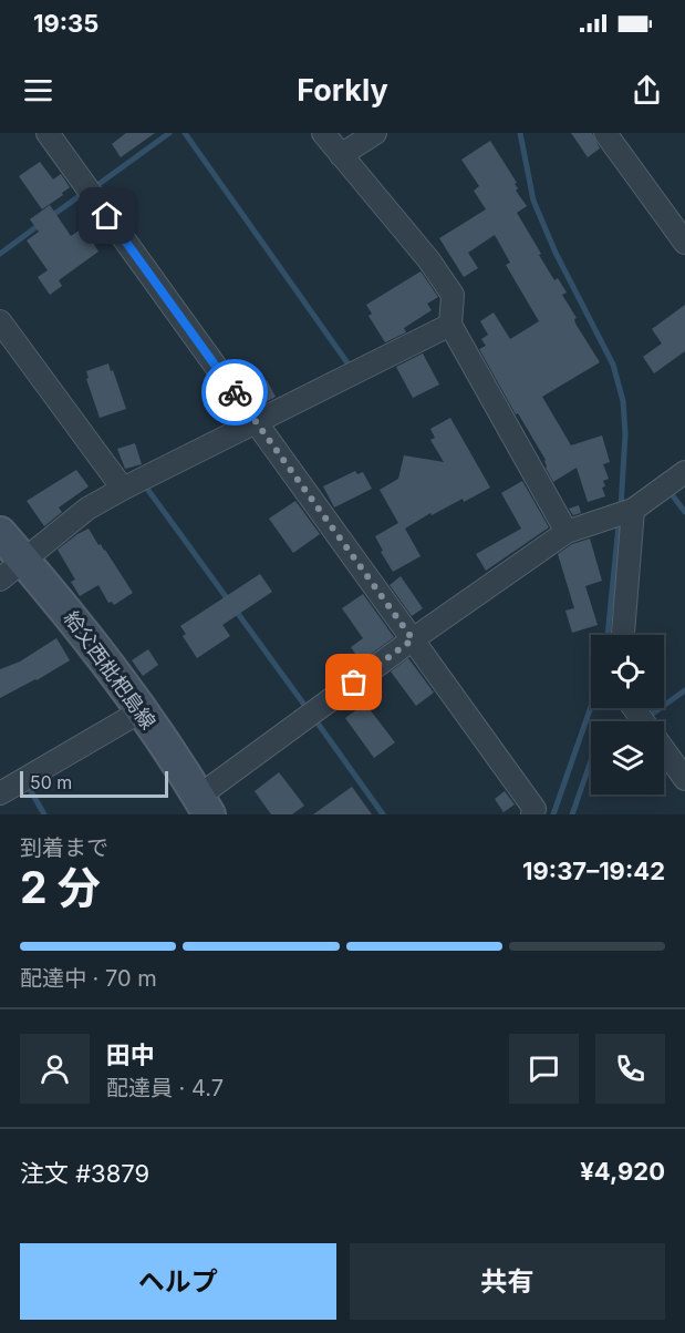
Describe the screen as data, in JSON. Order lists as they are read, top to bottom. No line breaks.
{"streets":{"main road":["給父西枇杷島線"]},"scale_bar":"50 m","page":{"status":"19:35","header":"Forkly","scale":"50 m","heading":["2 分","到着まで","19:37–19:42"],"panel":["田中","配達員 · 4.7","注文 #3879","¥4,920"],"bar":"配達中 · 70 m","buttons":["ヘルプ","共有"]}}
